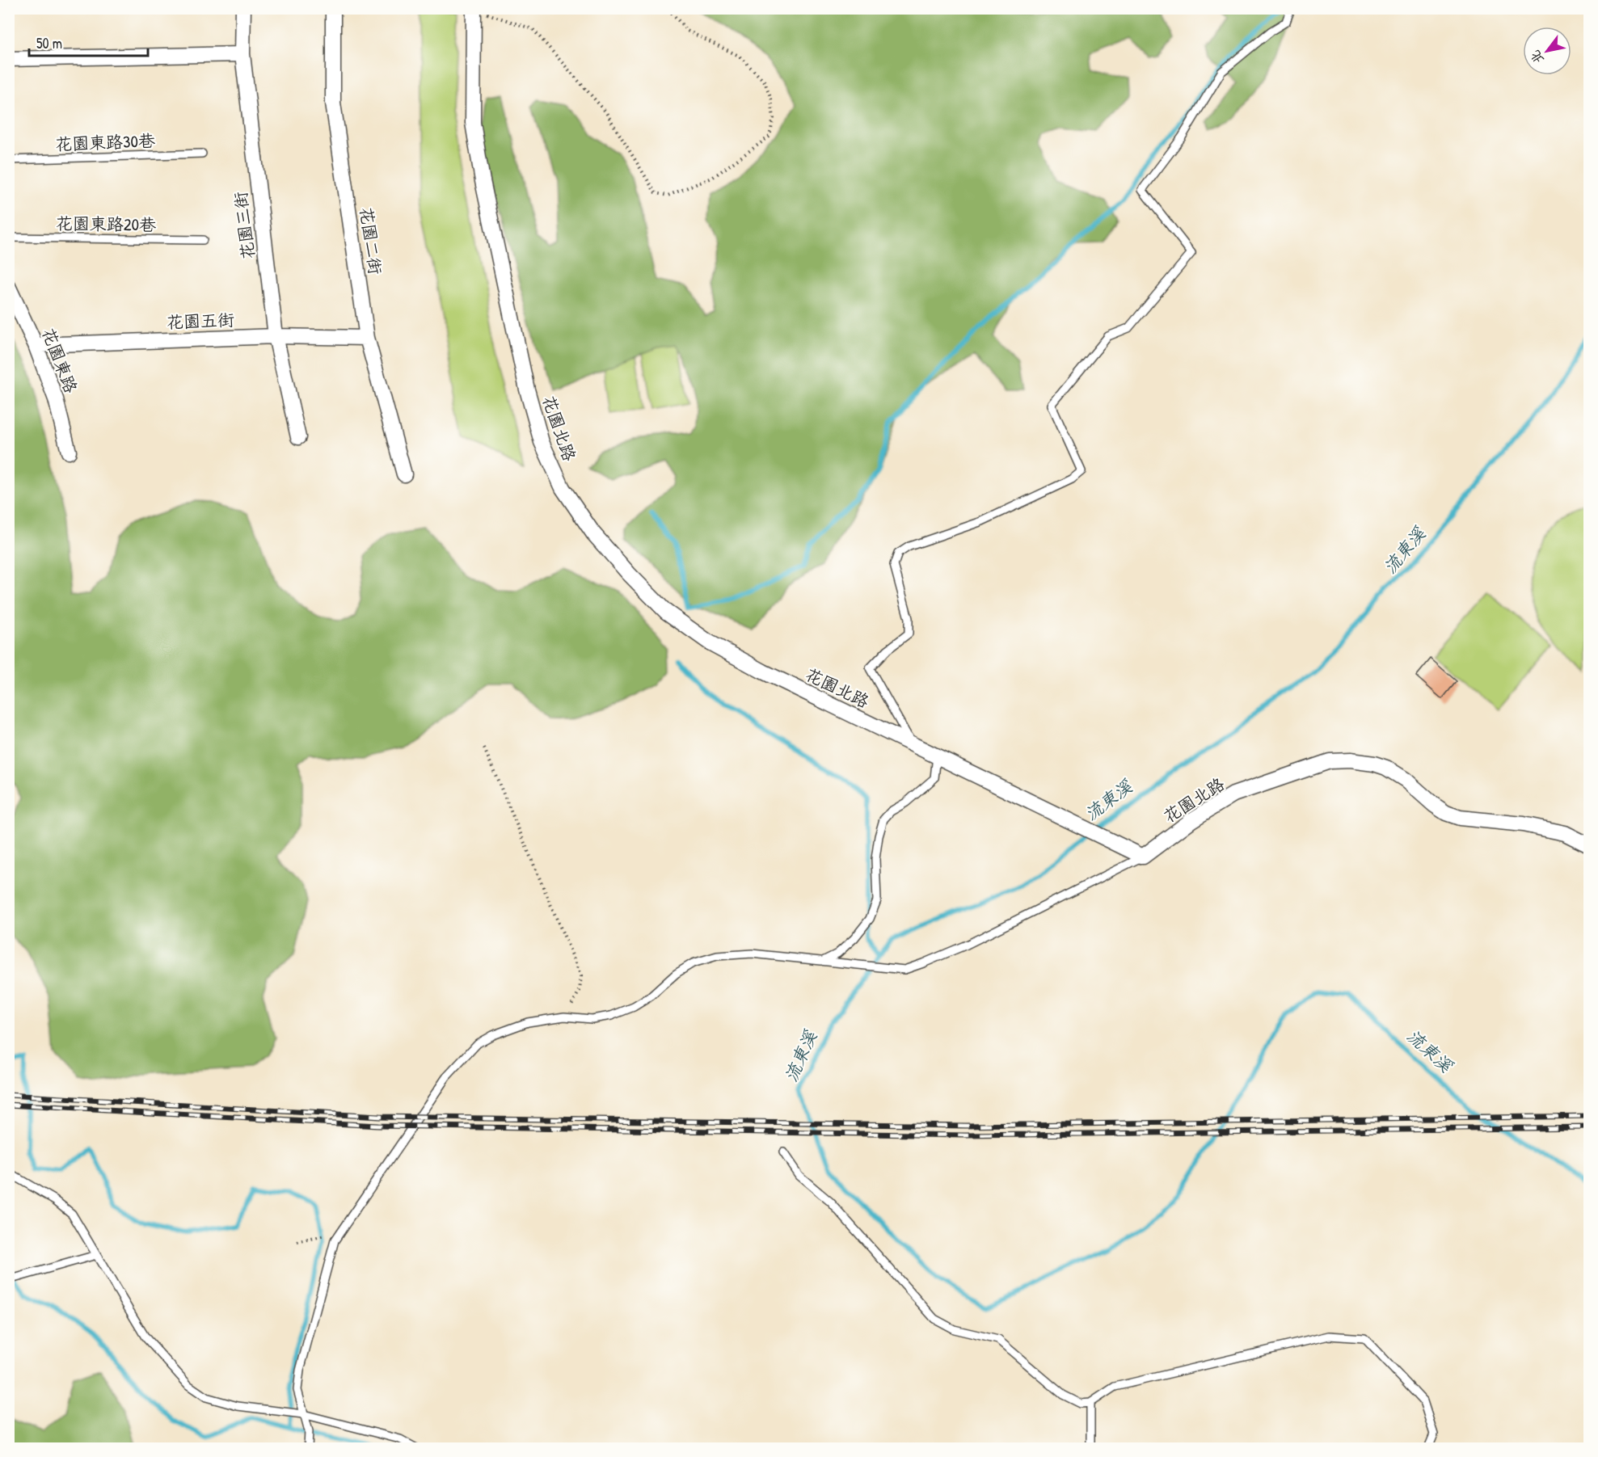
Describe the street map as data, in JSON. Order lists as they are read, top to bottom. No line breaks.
{"streets":{"street":["花園三街","花園二街","花園五街","花園東路","花園北路"],"lane":["花園東路30巷","花園東路20巷"]},"crossings":[["花園三街","花園五街"],["花園二街","花園五街"],["花園五街","花園東路"]],"water":["流東溪"],"scale_bar":"50 m","north":"bottom left"}
